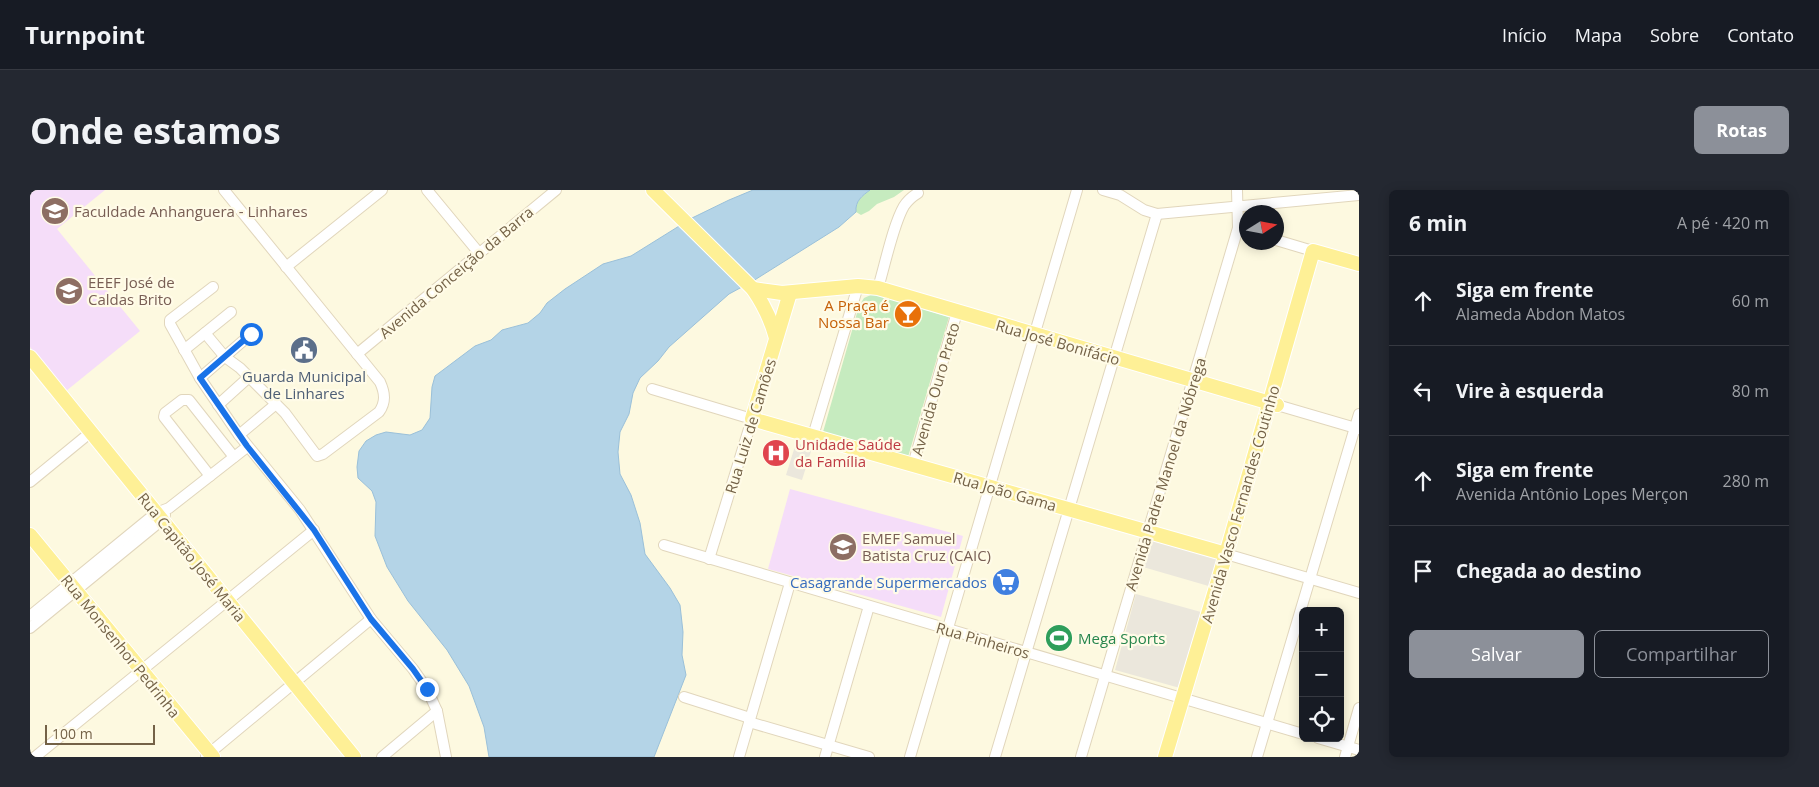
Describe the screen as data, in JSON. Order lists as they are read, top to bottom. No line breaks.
{"streets":{"main road":["Rua José Bonifácio","Rua Luiz de Camões","Rua João Gama","Avenida Vasco Fernandes Coutinho","Rua Capitão José Maria","Rua Monsenhor Pedrinha"],"street":["Avenida Conceição da Barra","Avenida Ouro Preto","Avenida Padre Manoel da Nóbrega","Rua Pinheiros"]},"crossings":[["Rua José Bonifácio","Avenida Ouro Preto"],["Rua José Bonifácio","Rua Luiz de Camões"],["Rua José Bonifácio","Avenida Padre Manoel da Nóbrega"],["Rua José Bonifácio","Avenida Vasco Fernandes Coutinho"],["Avenida Ouro Preto","Rua João Gama"],["Rua Luiz de Camões","Rua João Gama"],["Rua Luiz de Camões","Rua Pinheiros"],["Avenida Padre Manoel da Nóbrega","Rua João Gama"],["Avenida Padre Manoel da Nóbrega","Rua Pinheiros"],["Rua João Gama","Avenida Vasco Fernandes Coutinho"],["Avenida Vasco Fernandes Coutinho","Rua Pinheiros"]],"places":{"school or university":["Faculdade Anhanguera - Linhares","EEEF José de Caldas Brito","EMEF Samuel Batista Cruz (CAIC)"],"bar":["A Praça é Nossa Bar"],"public building":["Guarda Municipal de Linhares"],"hospital":["Unidade Saúde da Família"],"supermarket":["Casagrande Supermercados"],"sports":["Mega Sports"]},"scale_bar":"100 m","north":"right","page":{"header":"Turnpoint","nav":["Início","Mapa","Sobre","Contato"],"buttons":["Rotas",["Salvar","Compartilhar"]],"title":"Onde estamos","heading":["6 min","A pé · 420 m"],"list":[["Siga em frente","Alameda Abdon Matos","60 m"],["Vire à esquerda","80 m"],["Siga em frente","Avenida Antônio Lopes Merçon","280 m"],"Chegada ao destino"],"map_buttons":["+","−"],"scale":"100 m"}}
